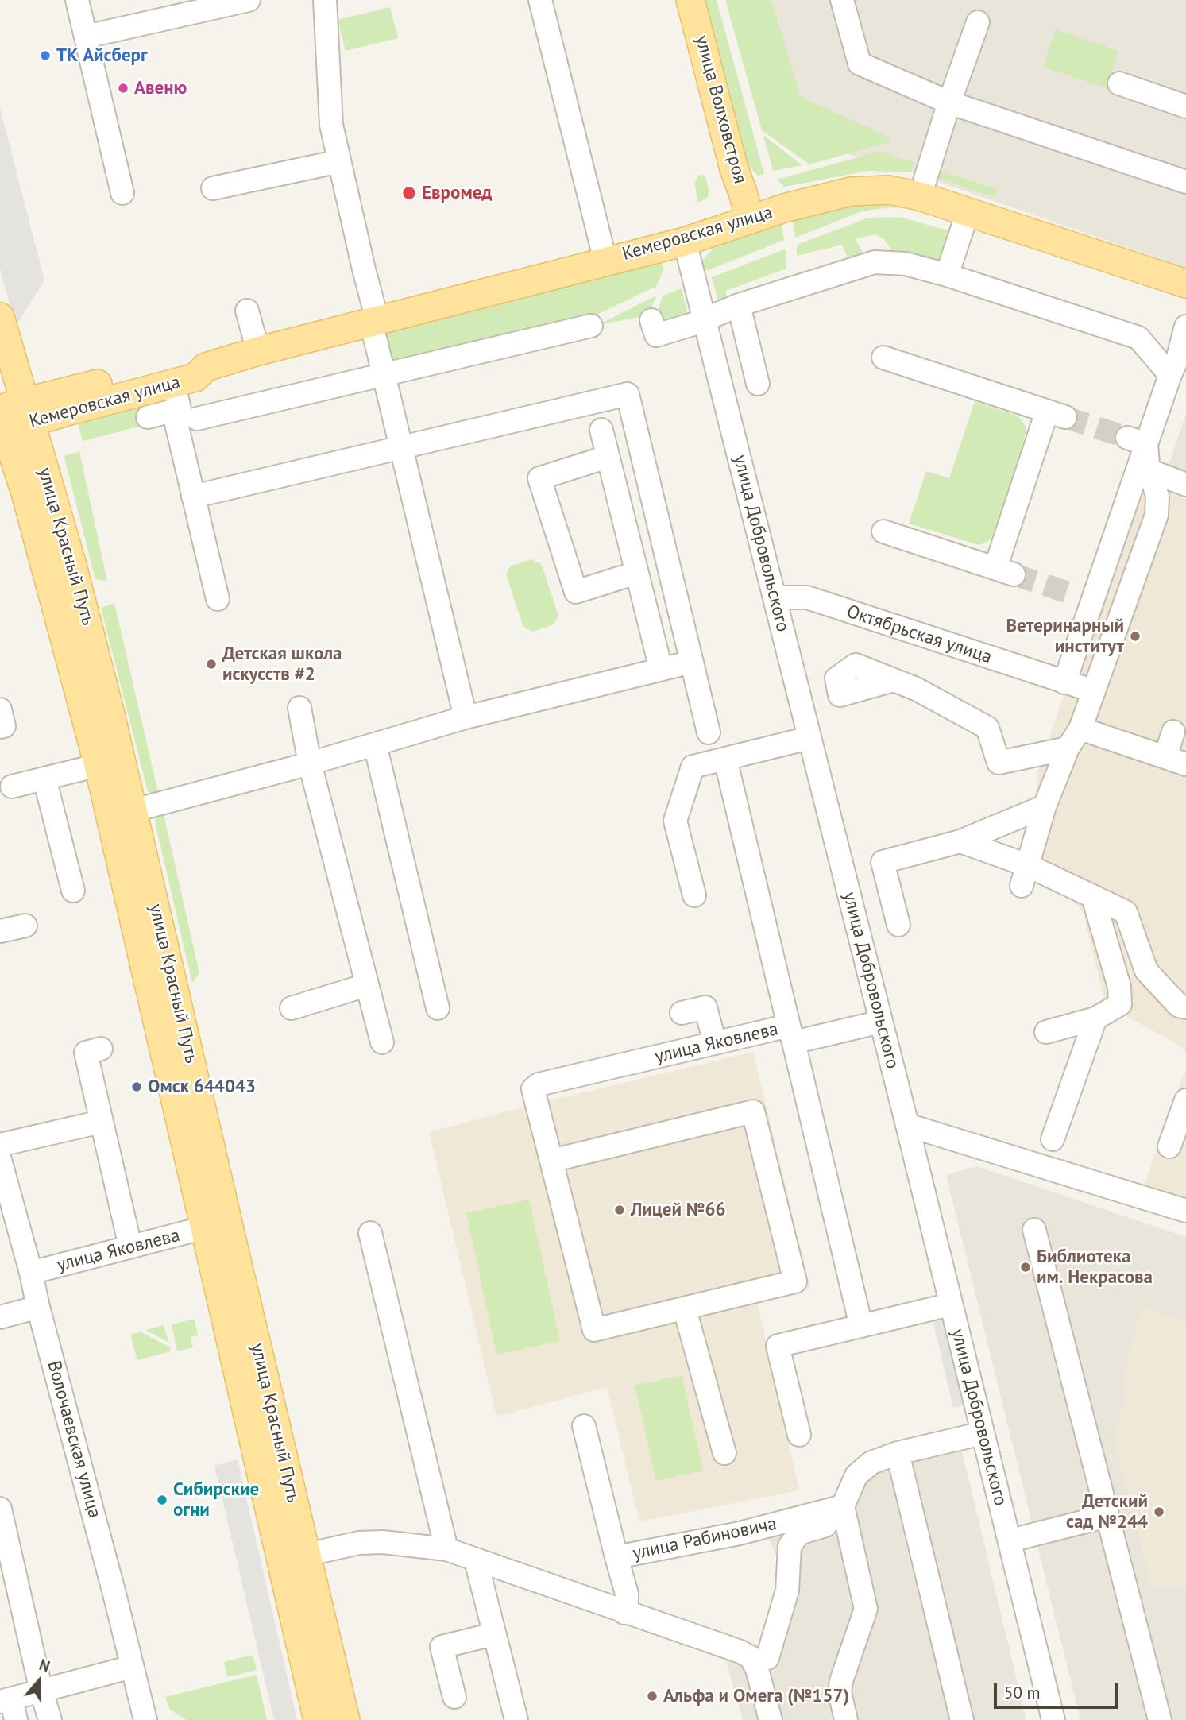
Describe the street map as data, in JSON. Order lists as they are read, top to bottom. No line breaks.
{"streets":{"main road":["улица Волховстроя","Кемеровская улица","улица Красный Путь"],"street":["улица Добровольского","Октябрьская улица","улица Яковлева","Волочаевская улица","улица Рабиновича"]},"crossings":[["улица Волховстроя","Кемеровская улица"],["Кемеровская улица","улица Добровольского"],["Кемеровская улица","улица Красный Путь"],["улица Добровольского","Октябрьская улица"],["улица Добровольского","улица Яковлева"],["улица Красный Путь","улица Яковлева"],["улица Яковлева","Волочаевская улица"]],"places":["ТК Айсберг","Авеню","Евромед","Ветеринарный институт","Детская школа искусств #2","Омск 644043","Лицей №66","Библиотека им. Некрасова","Сибирские огни","Детский сад №244","Альфа и Омега (№157)"],"scale_bar":"50 m","north":"top"}
